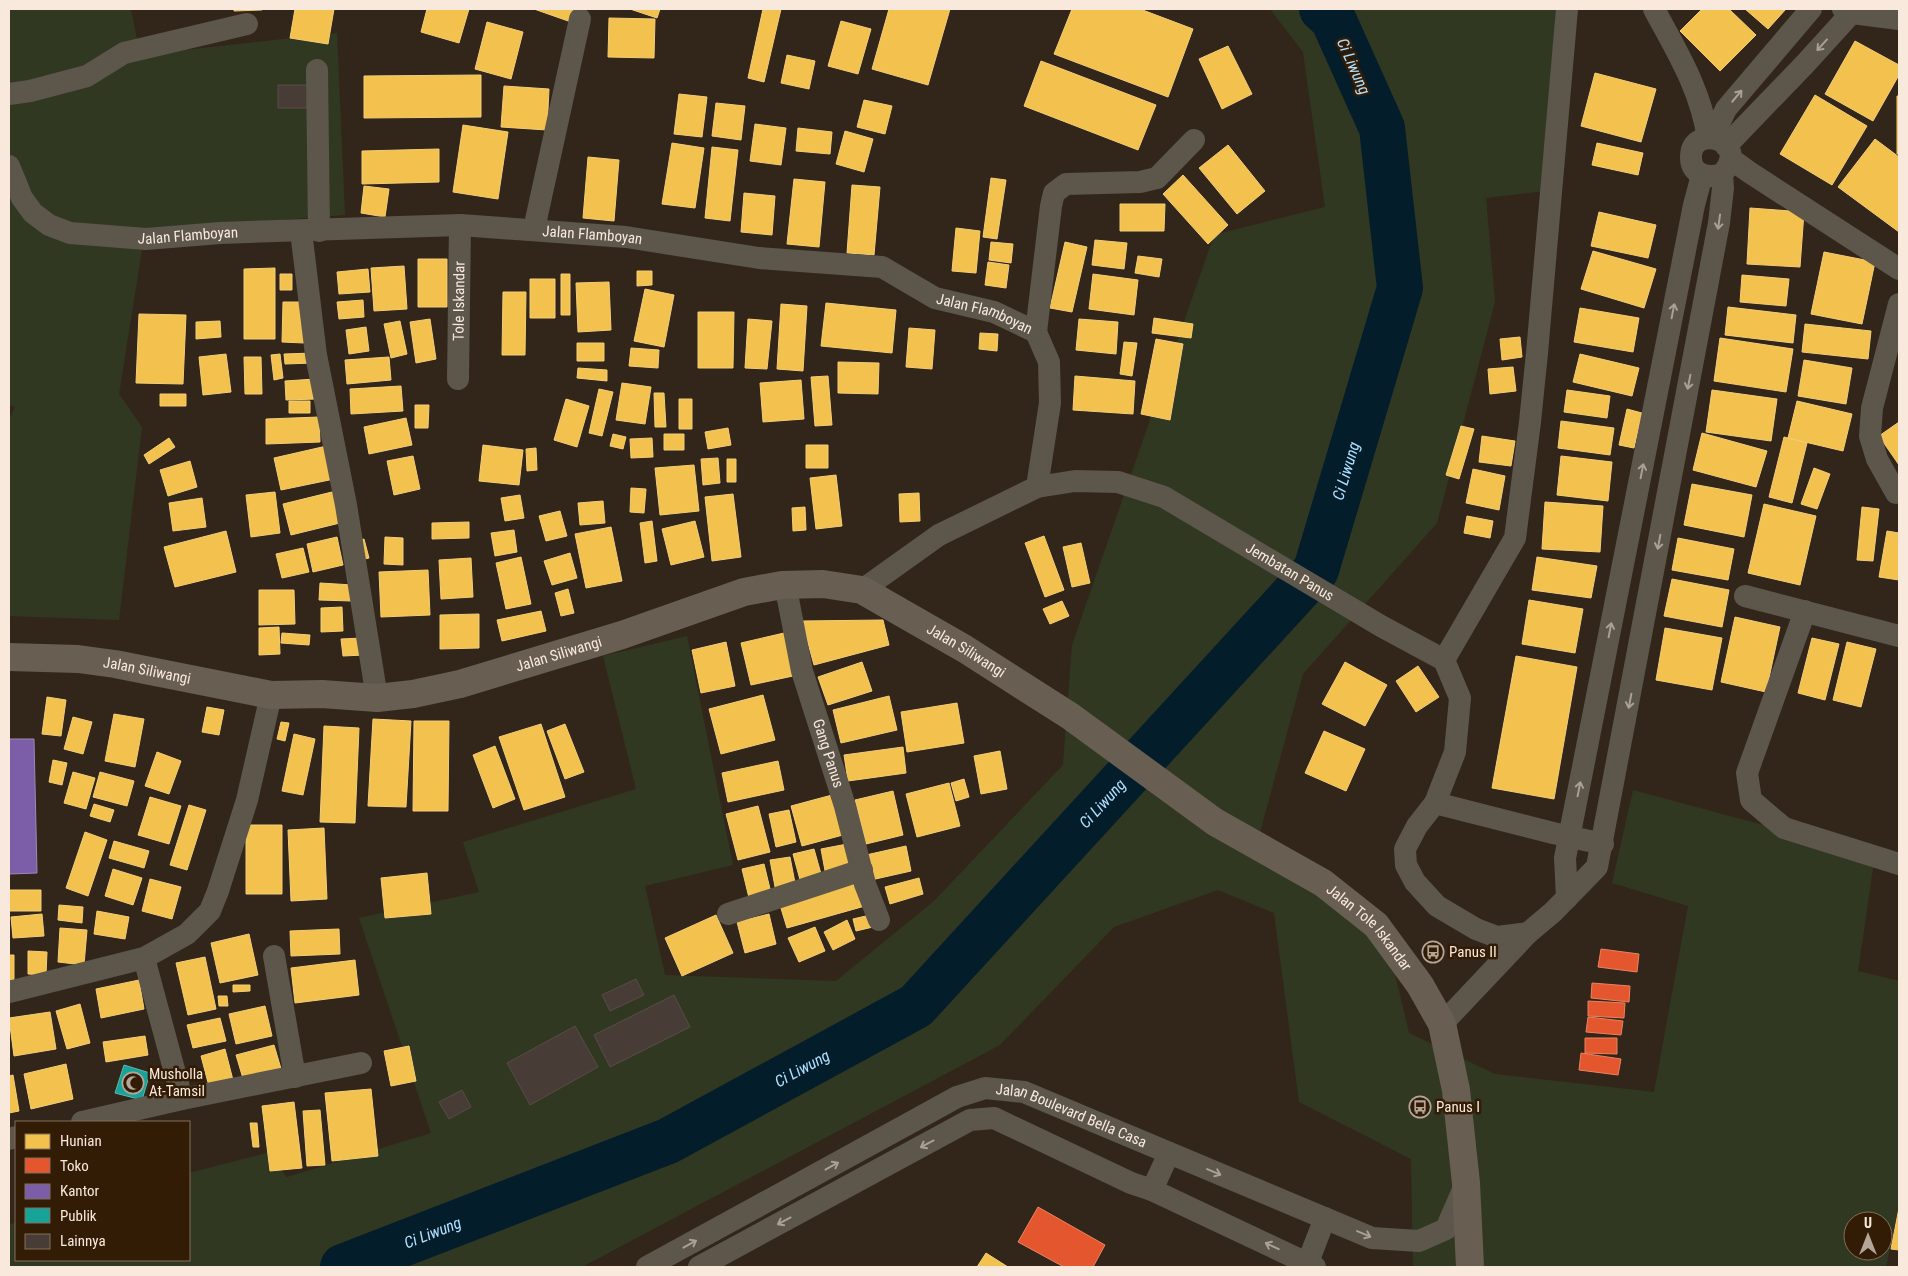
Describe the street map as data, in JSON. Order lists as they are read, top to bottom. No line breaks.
{"streets":{"main road":["Jalan Siliwangi","Jalan Tole Iskandar"],"street":["Jalan Flamboyan","Tole Iskandar","Jembatan Panus","Gang Panus","Jalan Boulevard Bella Casa"]},"crossings":[["Jalan Flamboyan","Tole Iskandar"],["Jalan Flamboyan","Jembatan Panus"],["Jembatan Panus","Jalan Siliwangi"],["Jalan Siliwangi","Gang Panus"],["Jalan Siliwangi","Jalan Tole Iskandar"],["Jalan Tole Iskandar","Jalan Boulevard Bella Casa"]],"water":["Ci Liwung"],"places":{"bus stop":["Panus II","Panus I"],"mosque":["Musholla At-Tamsil"]},"legend":["Hunian","Toko","Kantor","Publik","Lainnya"],"north":"top"}
